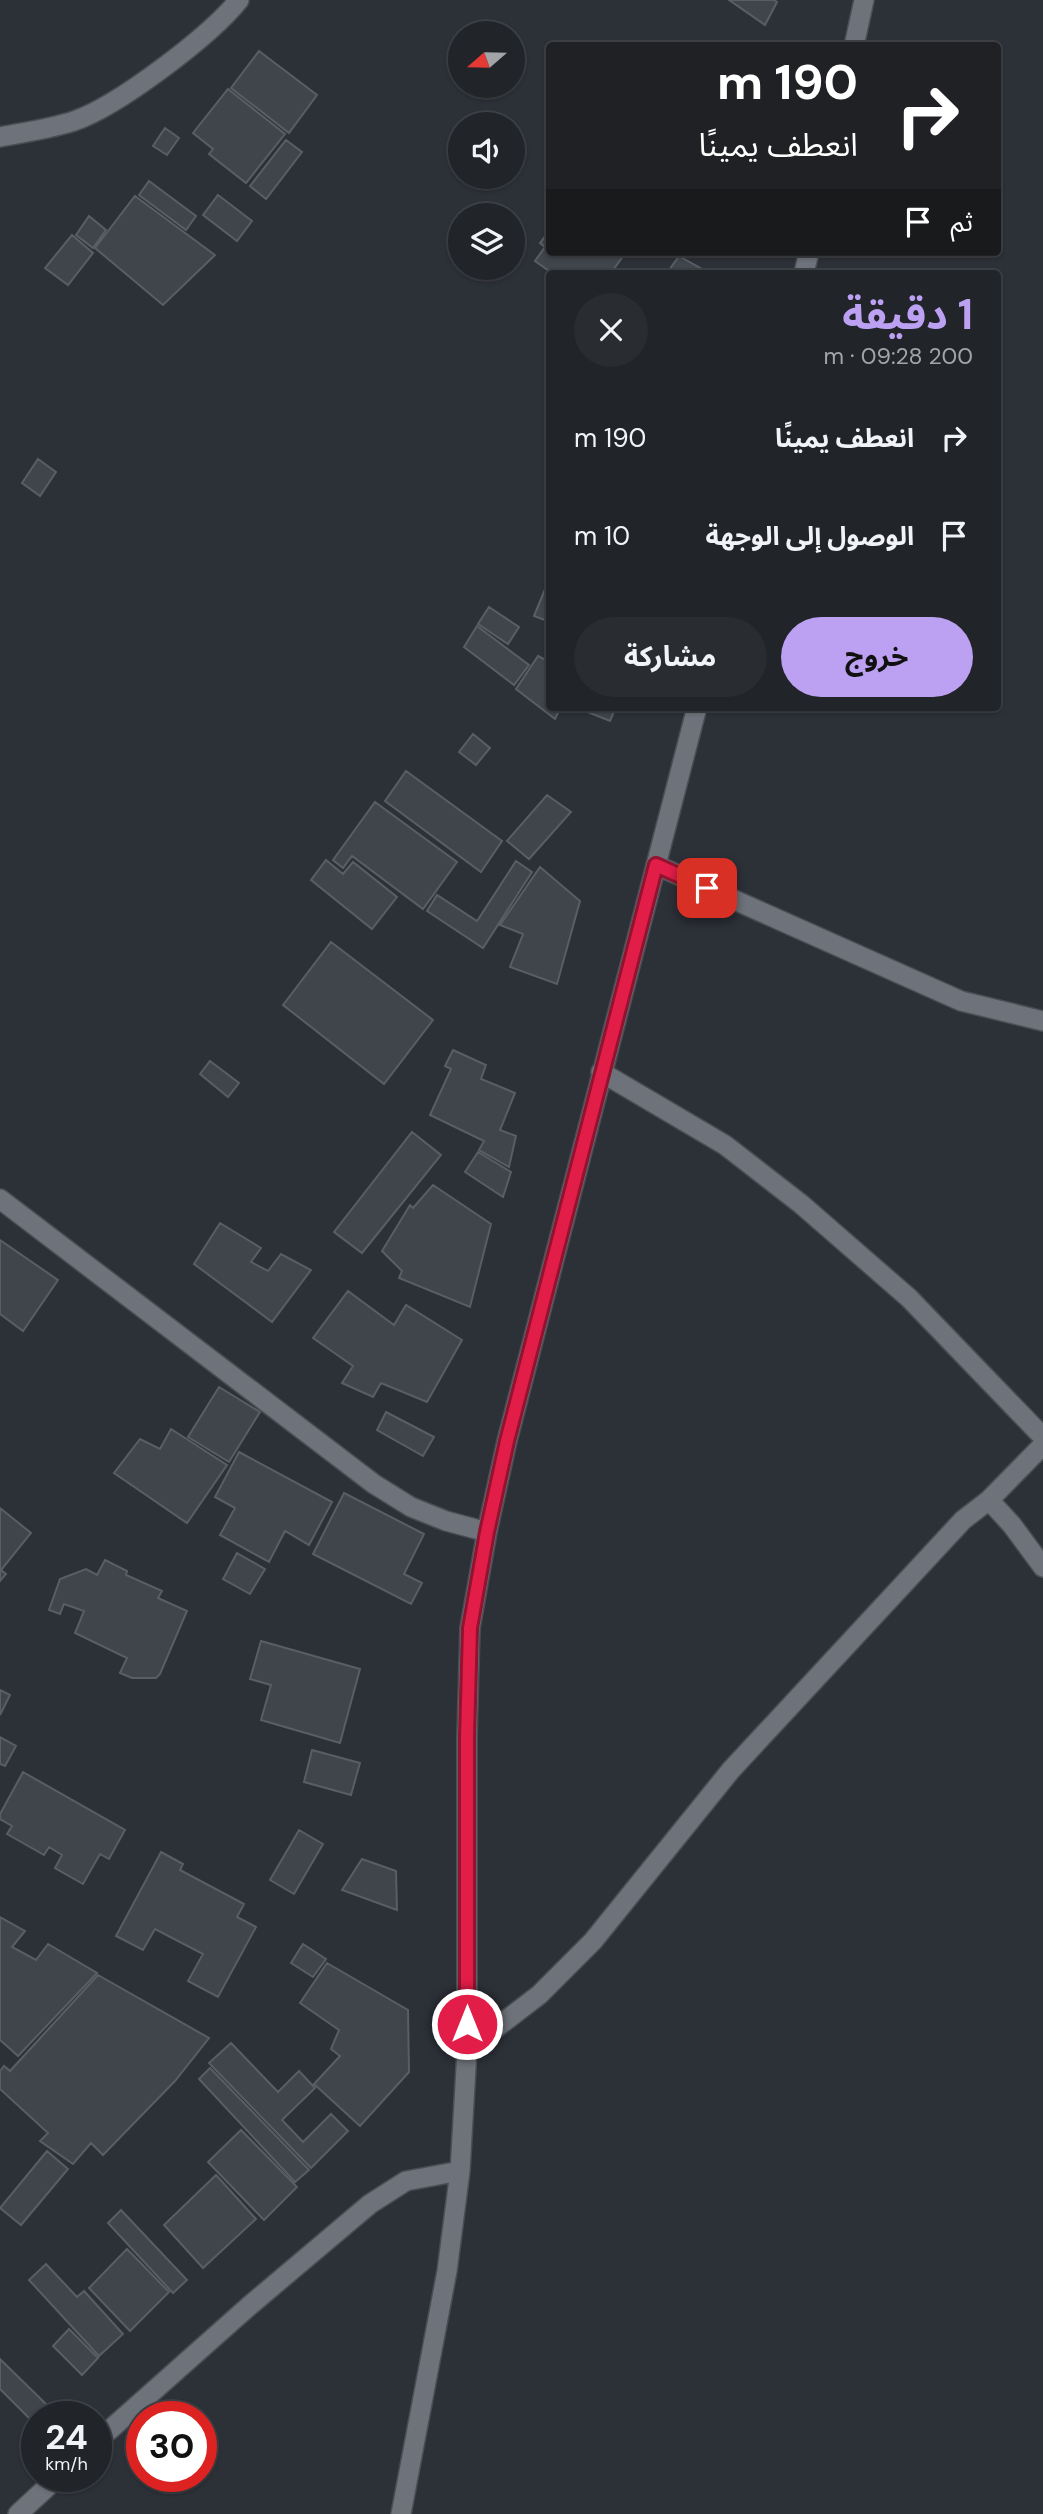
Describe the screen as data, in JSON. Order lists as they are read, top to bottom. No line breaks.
{"north":"left","page":{"turn":["190 m","انعطف يمينًا"],"then":"ثم","heading":["1 دقيقة","200 m · 09:28"],"list":[{"name":"انعطف يمينًا","value":"190 m"},{"name":"الوصول إلى الوجهة","value":"10 m"}],"buttons":["خروج","مشاركة"],"speed":"24 km/h","limit":"30"}}
